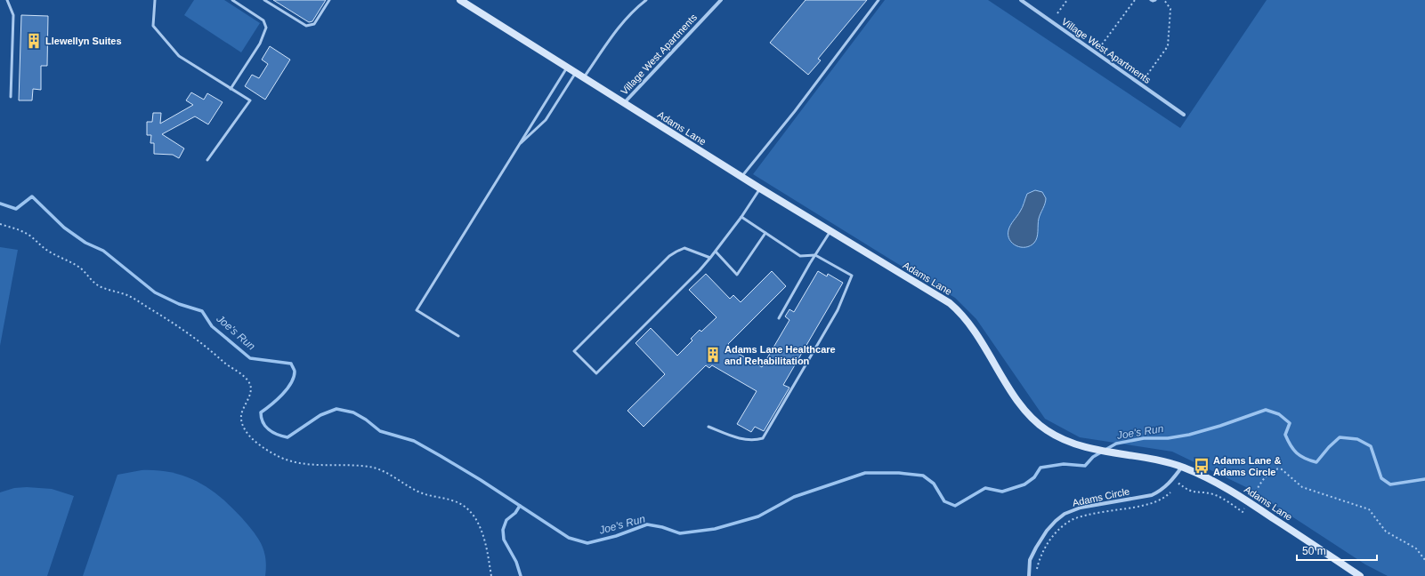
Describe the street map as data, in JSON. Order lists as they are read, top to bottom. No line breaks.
{"streets":{"street":["Village West Apartments","Adams Lane","Adams Circle"]},"crossings":[["Village West Apartments","Adams Lane"],["Adams Lane","Adams Circle"]],"water":["Joe's Run"],"places":{"building":["Llewellyn Suites","Adams Lane Healthcare and Rehabilitation"],"bus stop":["Adams Lane & Adams Circle"]},"scale_bar":"50 m"}
